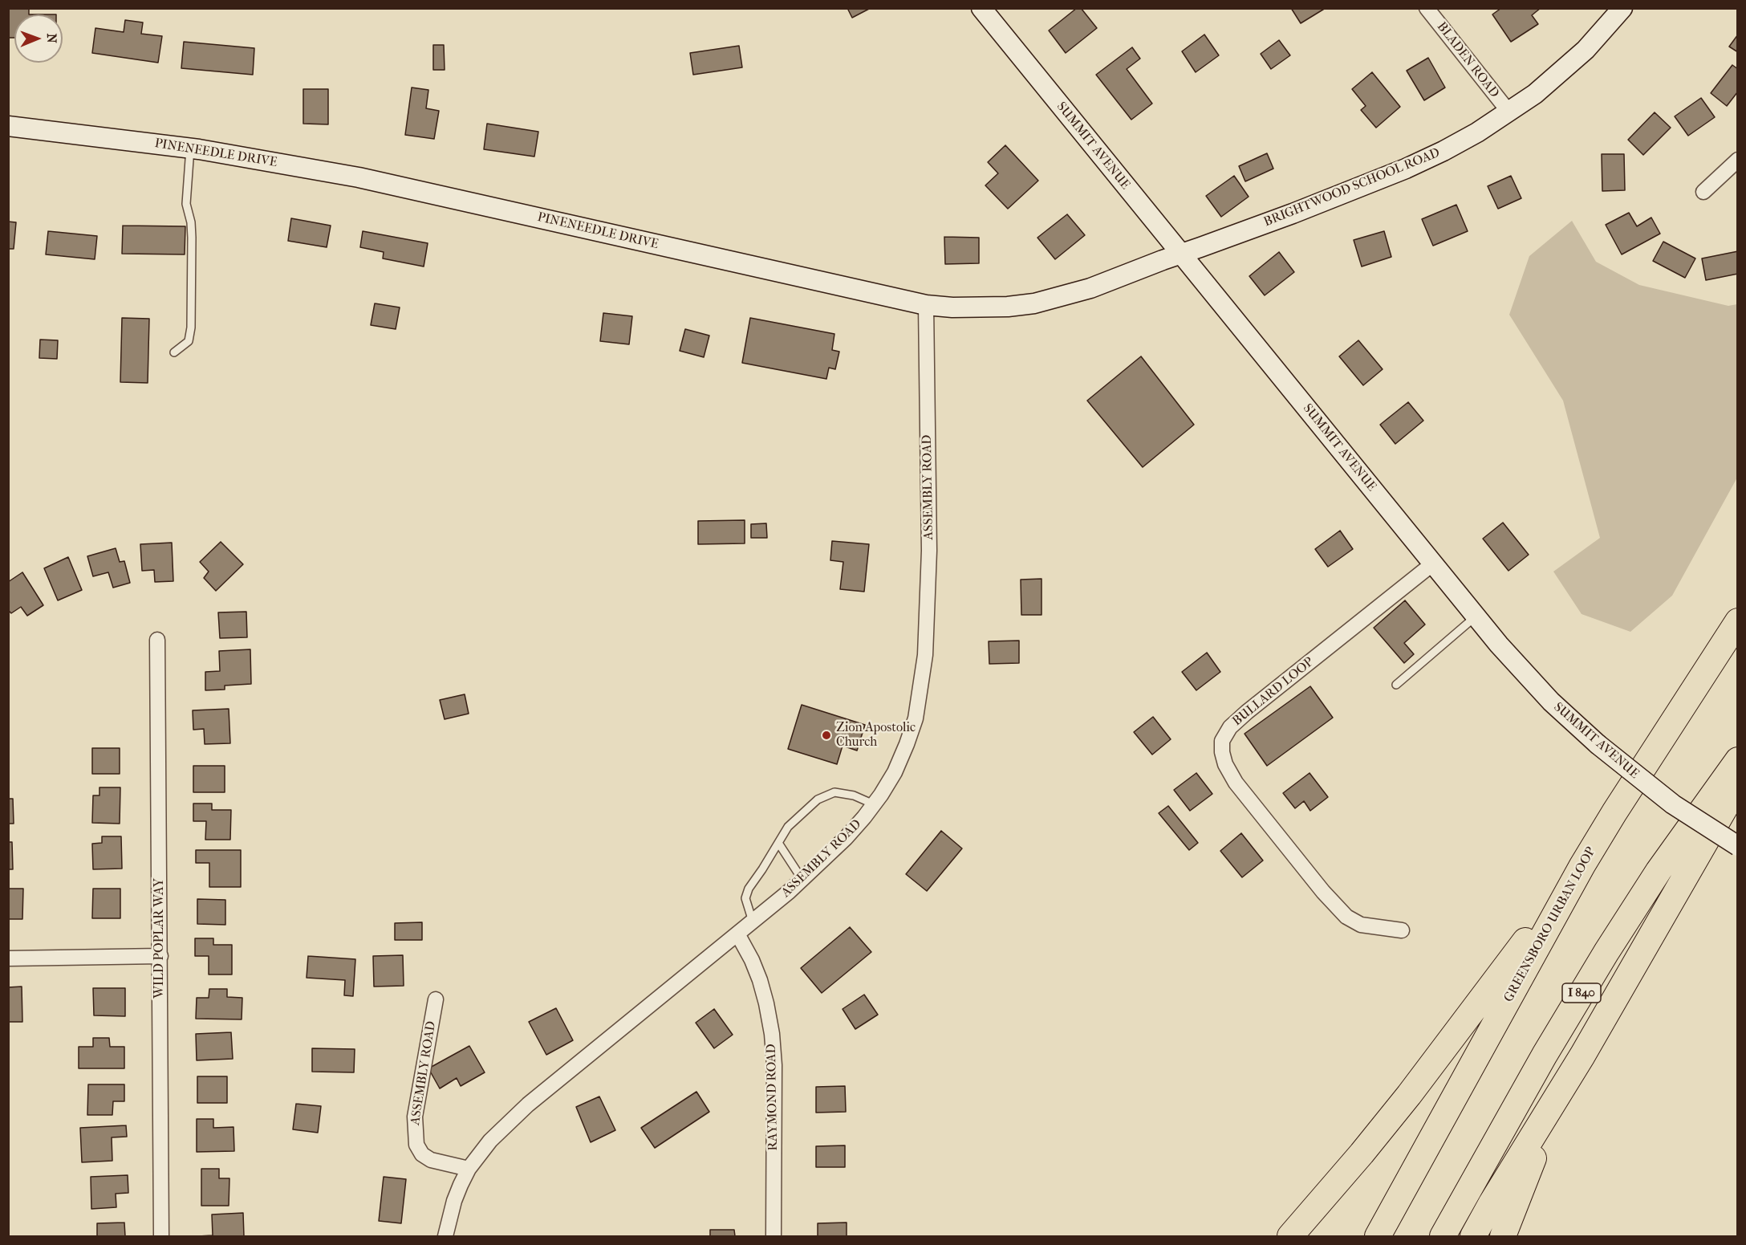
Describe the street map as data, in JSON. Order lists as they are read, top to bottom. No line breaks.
{"streets":{"highway":["GREENSBORO URBAN LOOP","I 840"],"main road":["SUMMIT AVENUE","PINENEEDLE DRIVE","BRIGHTWOOD SCHOOL ROAD"],"street":["BLADEN ROAD","ASSEMBLY ROAD","BULLARD LOOP","WILD POPLAR WAY","RAYMOND ROAD"]},"crossings":[["BLADEN ROAD","BRIGHTWOOD SCHOOL ROAD"],["SUMMIT AVENUE","PINENEEDLE DRIVE"],["SUMMIT AVENUE","BRIGHTWOOD SCHOOL ROAD"],["SUMMIT AVENUE","BULLARD LOOP"],["PINENEEDLE DRIVE","BRIGHTWOOD SCHOOL ROAD"],["PINENEEDLE DRIVE","ASSEMBLY ROAD"],["ASSEMBLY ROAD","RAYMOND ROAD"]],"places":["Zion Apostolic Church"],"north":"right"}
